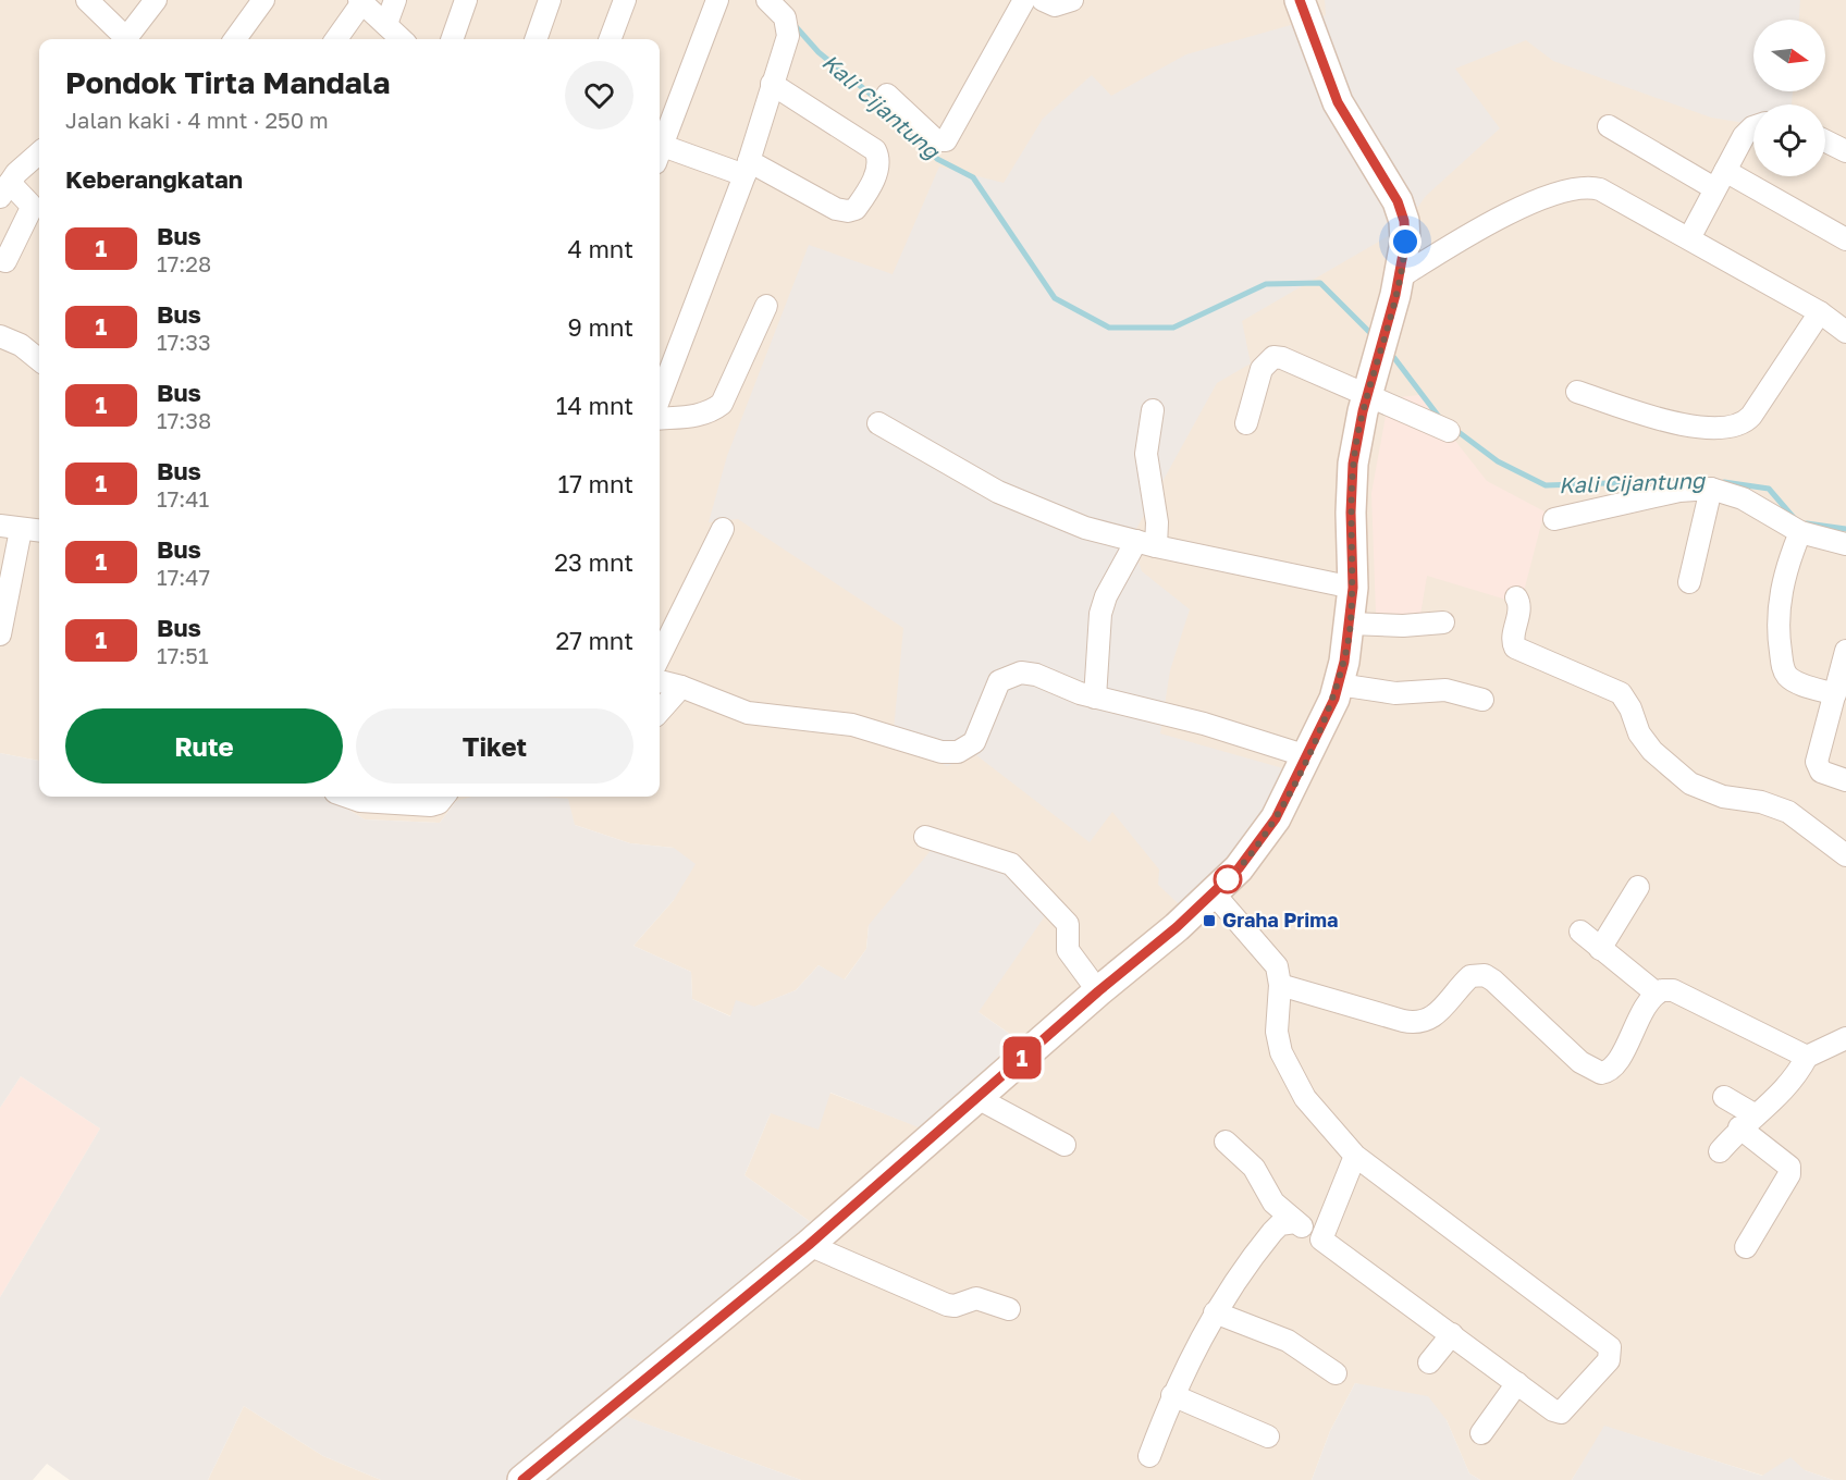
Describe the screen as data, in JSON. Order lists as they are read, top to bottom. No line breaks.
{"water":["Kali Cijantung"],"places":{"transit":["Graha Prima"]},"lines":["bus line 1"],"north":"right","page":{"on_map":"1","heading":[["Pondok Tirta Mandala","Jalan kaki · 4 mnt · 250 m"],"Keberangkatan"],"list":[{"mark":"1","name":"Bus","note":"17:28","value":"4 mnt"},{"mark":"1","name":"Bus","note":"17:33","value":"9 mnt"},{"mark":"1","name":"Bus","note":"17:38","value":"14 mnt"},{"mark":"1","name":"Bus","note":"17:41","value":"17 mnt"},{"mark":"1","name":"Bus","note":"17:47","value":"23 mnt"},{"mark":"1","name":"Bus","note":"17:51","value":"27 mnt"}],"buttons":["Rute","Tiket"]}}
